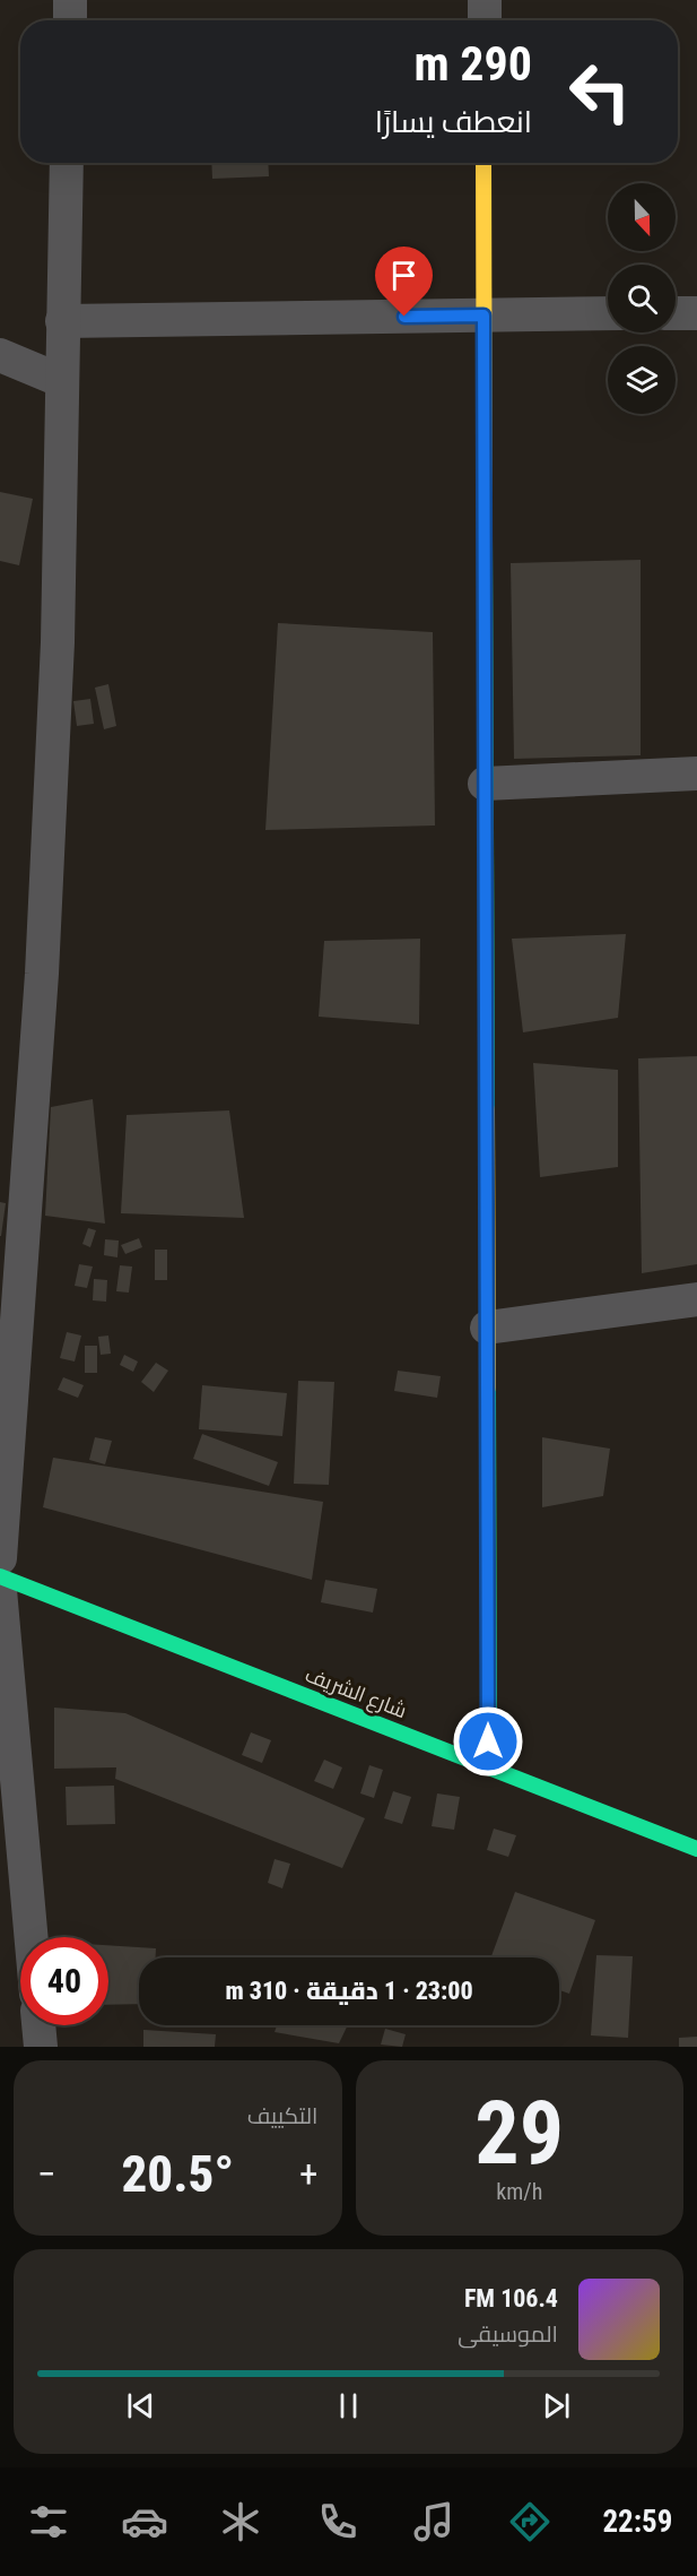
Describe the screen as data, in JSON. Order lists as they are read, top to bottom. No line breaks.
{"streets":{"street":["شارع الشريف"]},"north":"bottom","page":{"turn":["290 m","انعطف يسارًا"],"limit":"40","trip":"23:00 · 1 دقيقة · 310 m","tile":[["29","km/h"],"التكييف"],"heat":["−","20.5°","+"],"song":["106.4 FM","الموسيقى"],"tabs":"22:59"}}
